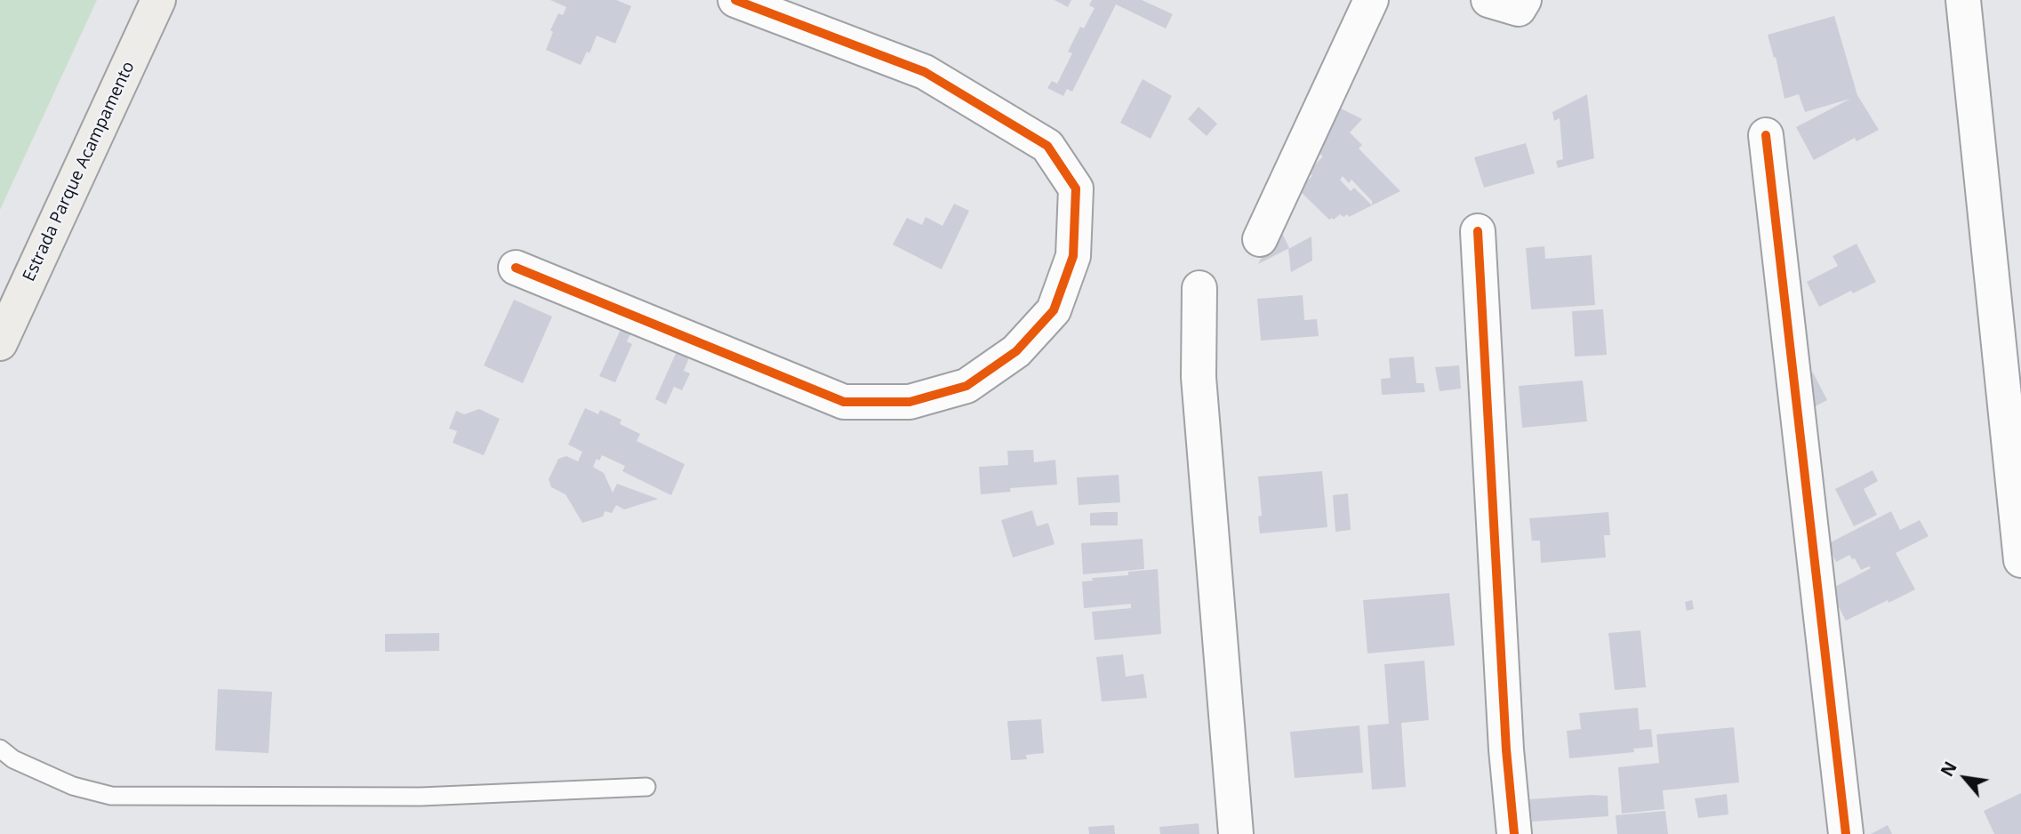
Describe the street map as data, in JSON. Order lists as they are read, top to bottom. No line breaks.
{"streets":{"street":["Estrada Parque Acampamento"]},"north":"top left"}
